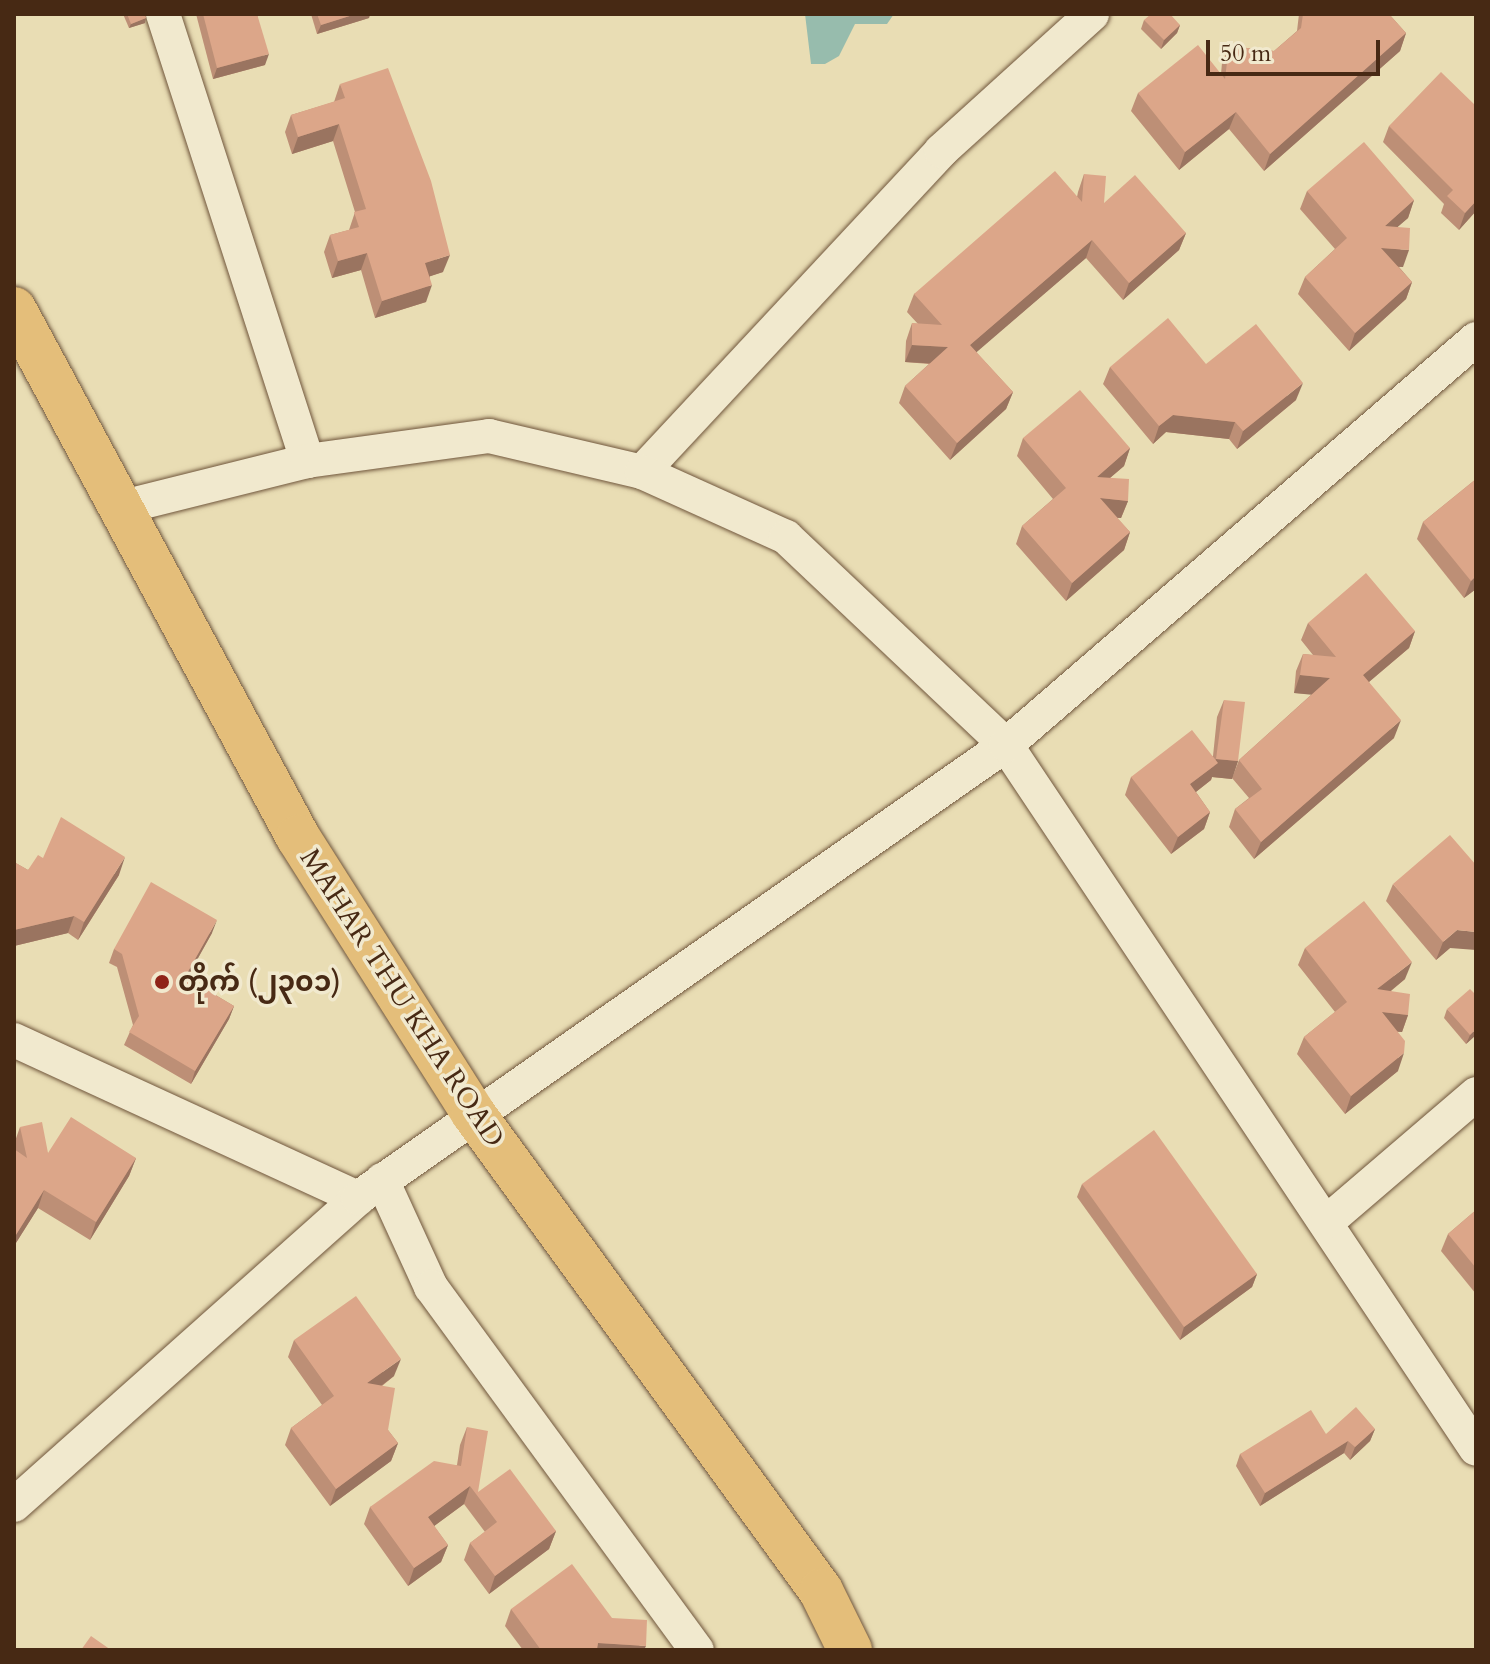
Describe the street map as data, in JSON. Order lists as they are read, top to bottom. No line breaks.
{"streets":{"main road":["MAHAR THU KHA ROAD"]},"places":["တိုက် (၂၃၀၁)"],"scale_bar":"50 m"}
